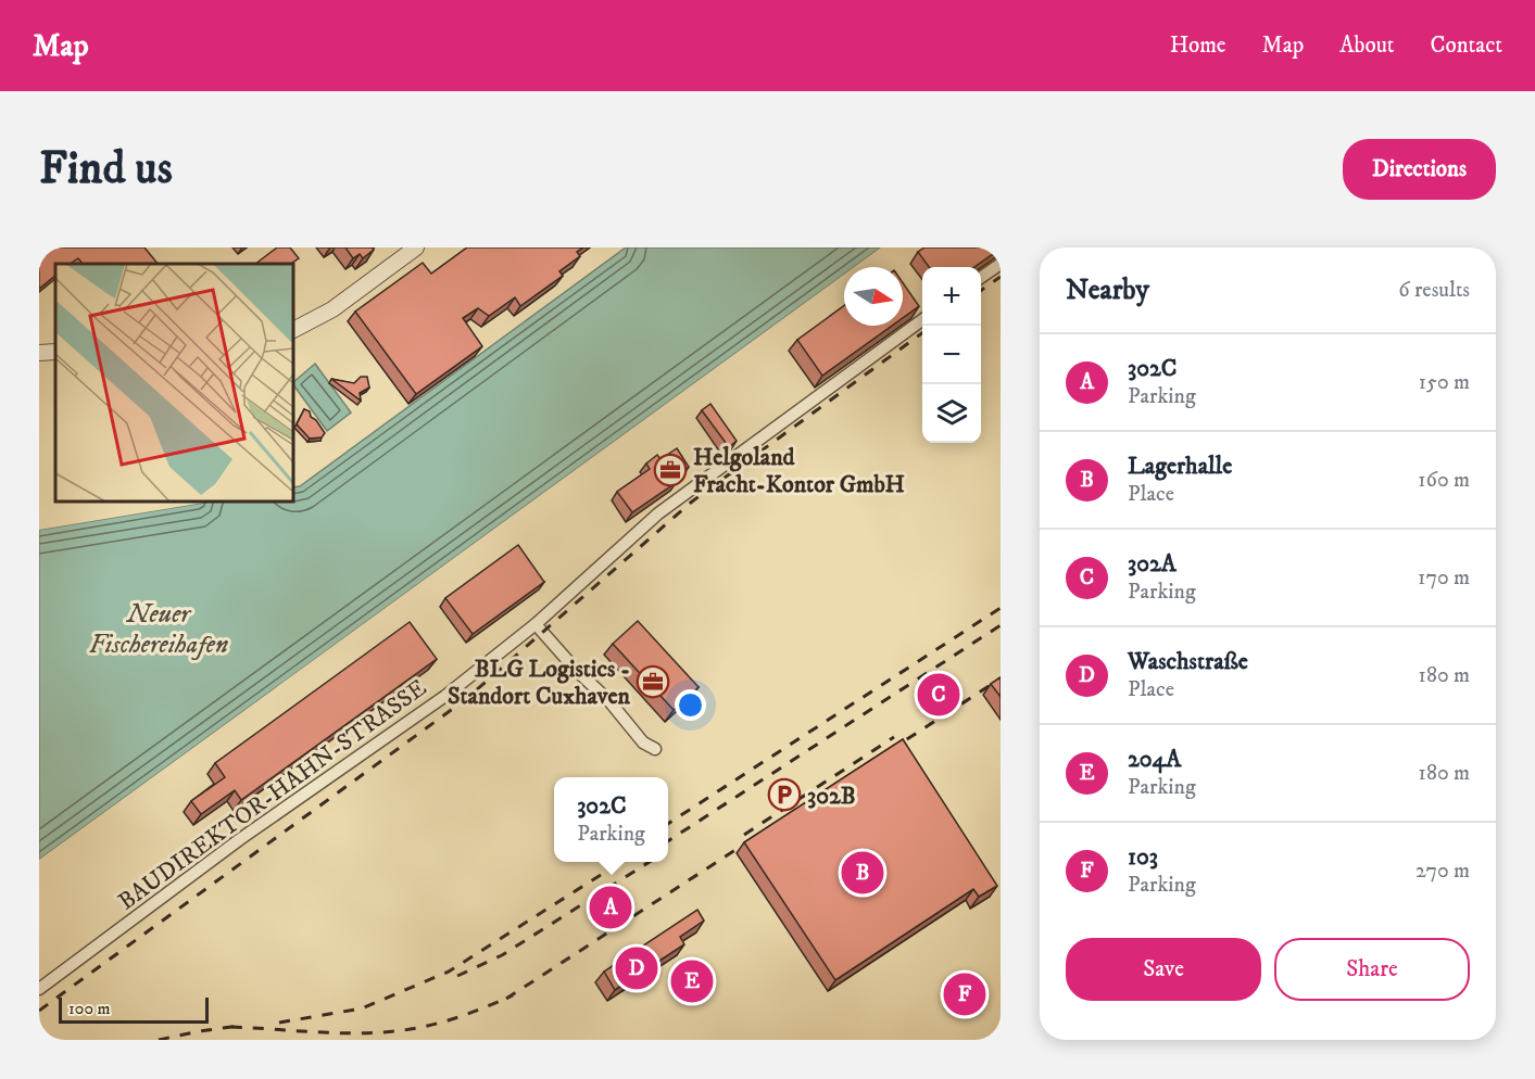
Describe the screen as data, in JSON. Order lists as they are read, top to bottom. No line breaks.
{"streets":{"street":["BAUDIREKTOR-HAHN-STRASSE"]},"water":["Neuer Fischereihafen"],"places":{"office":["Helgoland Fracht-Kontor GmbH","BLG Logistics - Standort Cuxhaven"],"parking":["302B"]},"scale_bar":"100 m","north":"right","page":{"header":"Map","nav":["Home","Map","About","Contact"],"buttons":["Directions",["Save","Share"]],"title":"Find us","heading":["Nearby","6 results"],"map_buttons":["+","−"],"list":[{"mark":"A","name":"302C","note":"Parking","value":"150 m"},{"mark":"B","name":"Lagerhalle","note":"Place","value":"160 m"},{"mark":"C","name":"302A","note":"Parking","value":"170 m"},{"mark":"D","name":"Waschstraße","note":"Place","value":"180 m"},{"mark":"E","name":"204A","note":"Parking","value":"180 m"},{"mark":"F","name":"103","note":"Parking","value":"270 m"}],"pins":["C","B","A","D","E","F"],"popup":["302C","Parking"],"scale":"100 m"}}
